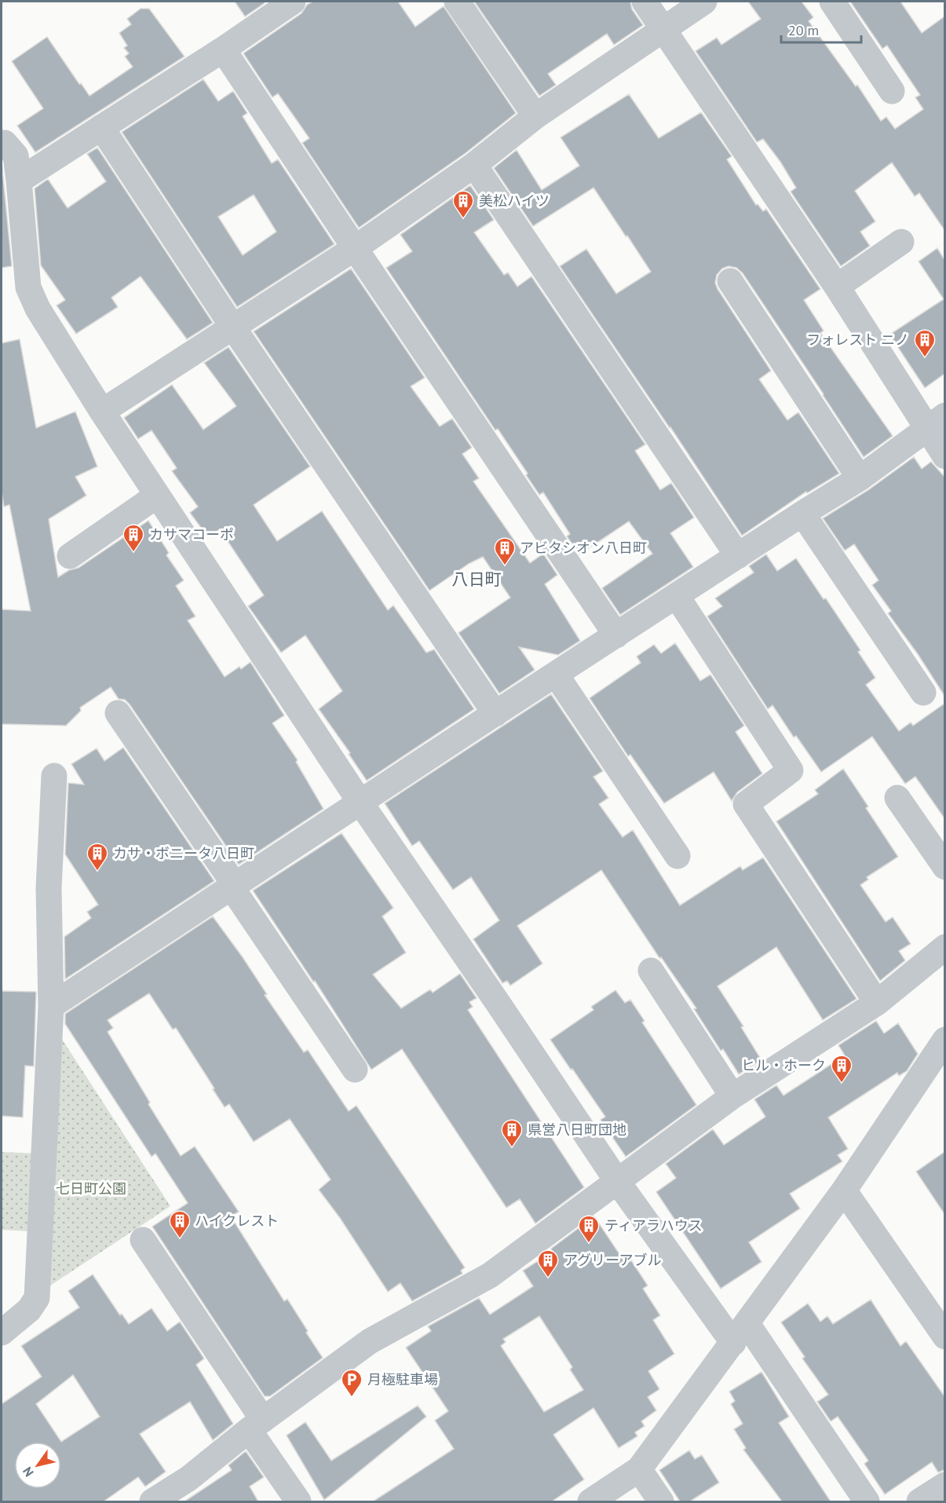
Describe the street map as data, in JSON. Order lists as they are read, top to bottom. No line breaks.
{"districts":["八日町"],"parks":["七日町公園"],"places":{"building":["美松ハイツ","フォレスト ニノ","カサマコーポ","アビタシオン八日町","カサ・ボニータ八日町","ヒル・ホーク","県営八日町団地","ハイクレスト","ティアラハウス","アグリーアブル"],"parking":["月極駐車場"]},"scale_bar":"20 m","north":"bottom left"}
